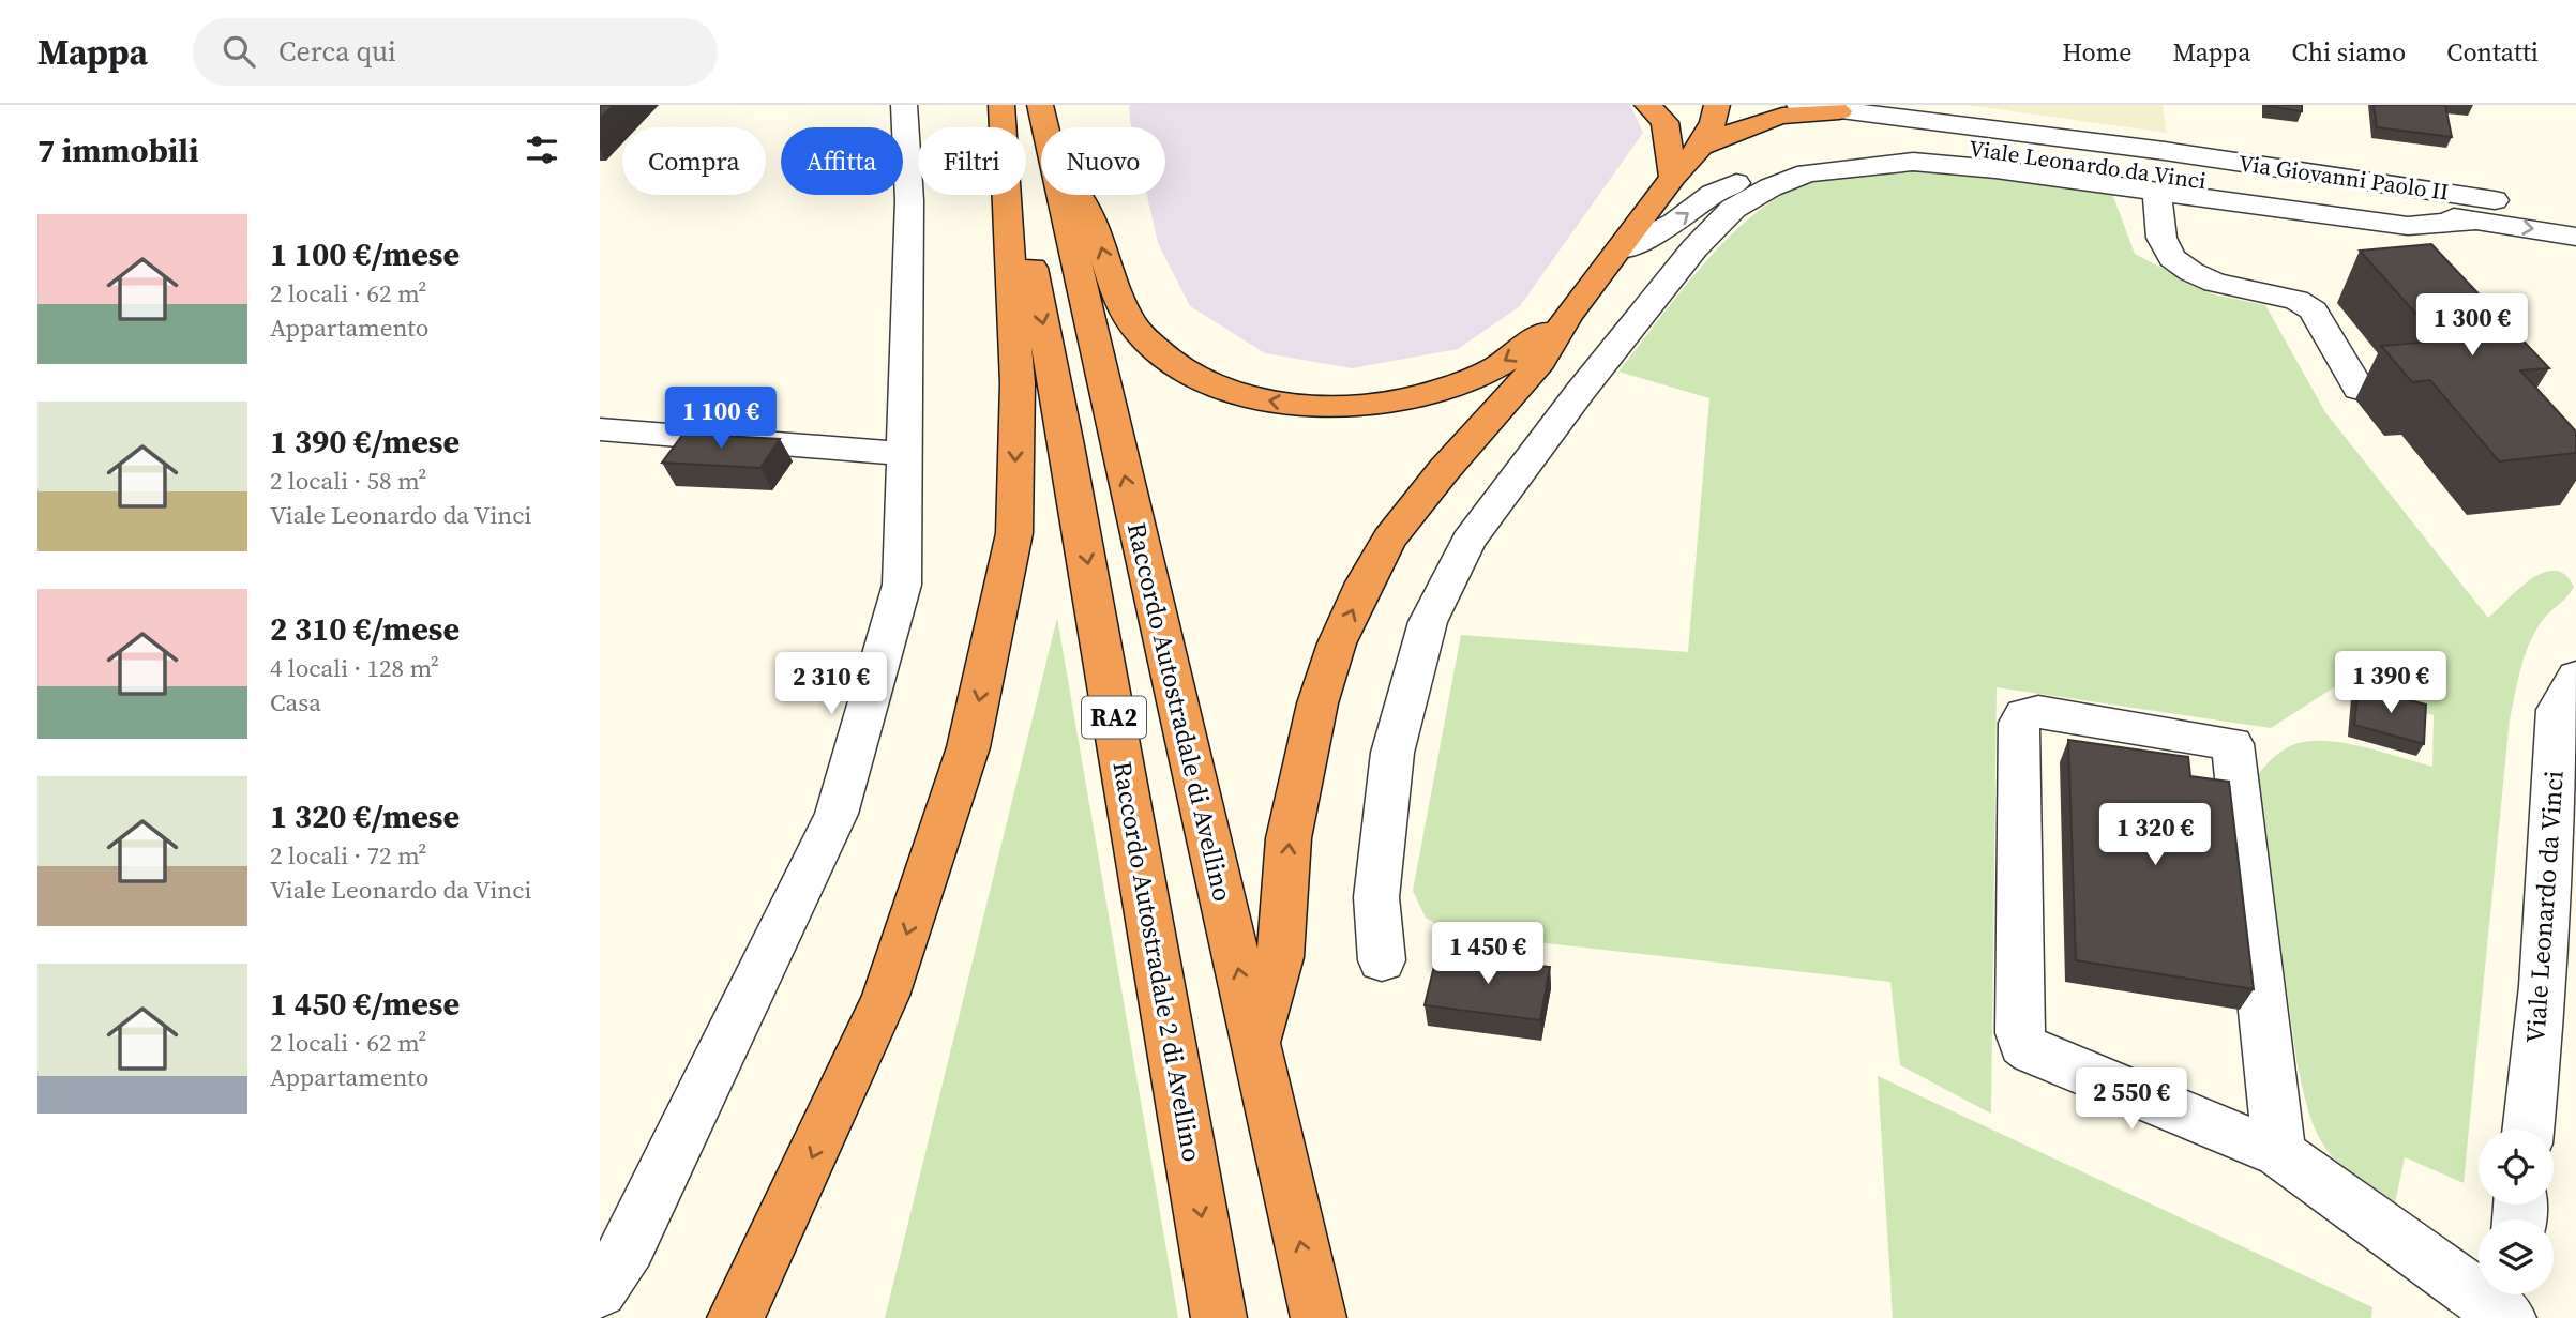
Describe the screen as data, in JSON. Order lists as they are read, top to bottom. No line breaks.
{"streets":{"highway":["Raccordo Autostradale di Avellino","RA2","Raccordo Autostradale 2 di Avellino"],"street":["Viale Leonardo da Vinci","Via Giovanni Paolo II"]},"crossings":[["Viale Leonardo da Vinci","Via Giovanni Paolo II"],["Raccordo Autostradale di Avellino","Raccordo Autostradale 2 di Avellino"]],"one_way":["Viale Leonardo da Vinci","Raccordo Autostradale di Avellino"],"page":{"header":"Mappa","search":"Cerca qui","nav":["Home","Mappa","Chi siamo","Contatti"],"heading":"7 immobili","chip":["Compra","Affitta","Filtri","Nuovo"],"list":[{"name":"1 100 €/mese","note":"2 locali · 62 m² · Appartamento"},{"name":"1 390 €/mese","note":"2 locali · 58 m² · Viale Leonardo da Vinci"},{"name":"2 310 €/mese","note":"4 locali · 128 m² · Casa"},{"name":"1 320 €/mese","note":"2 locali · 72 m² · Viale Leonardo da Vinci"},{"name":"1 450 €/mese","note":"2 locali · 62 m² · Appartamento"}],"price":["1 300 €","1 100 €","1 390 €","2 310 €","1 320 €","1 450 €","2 550 €"]}}
